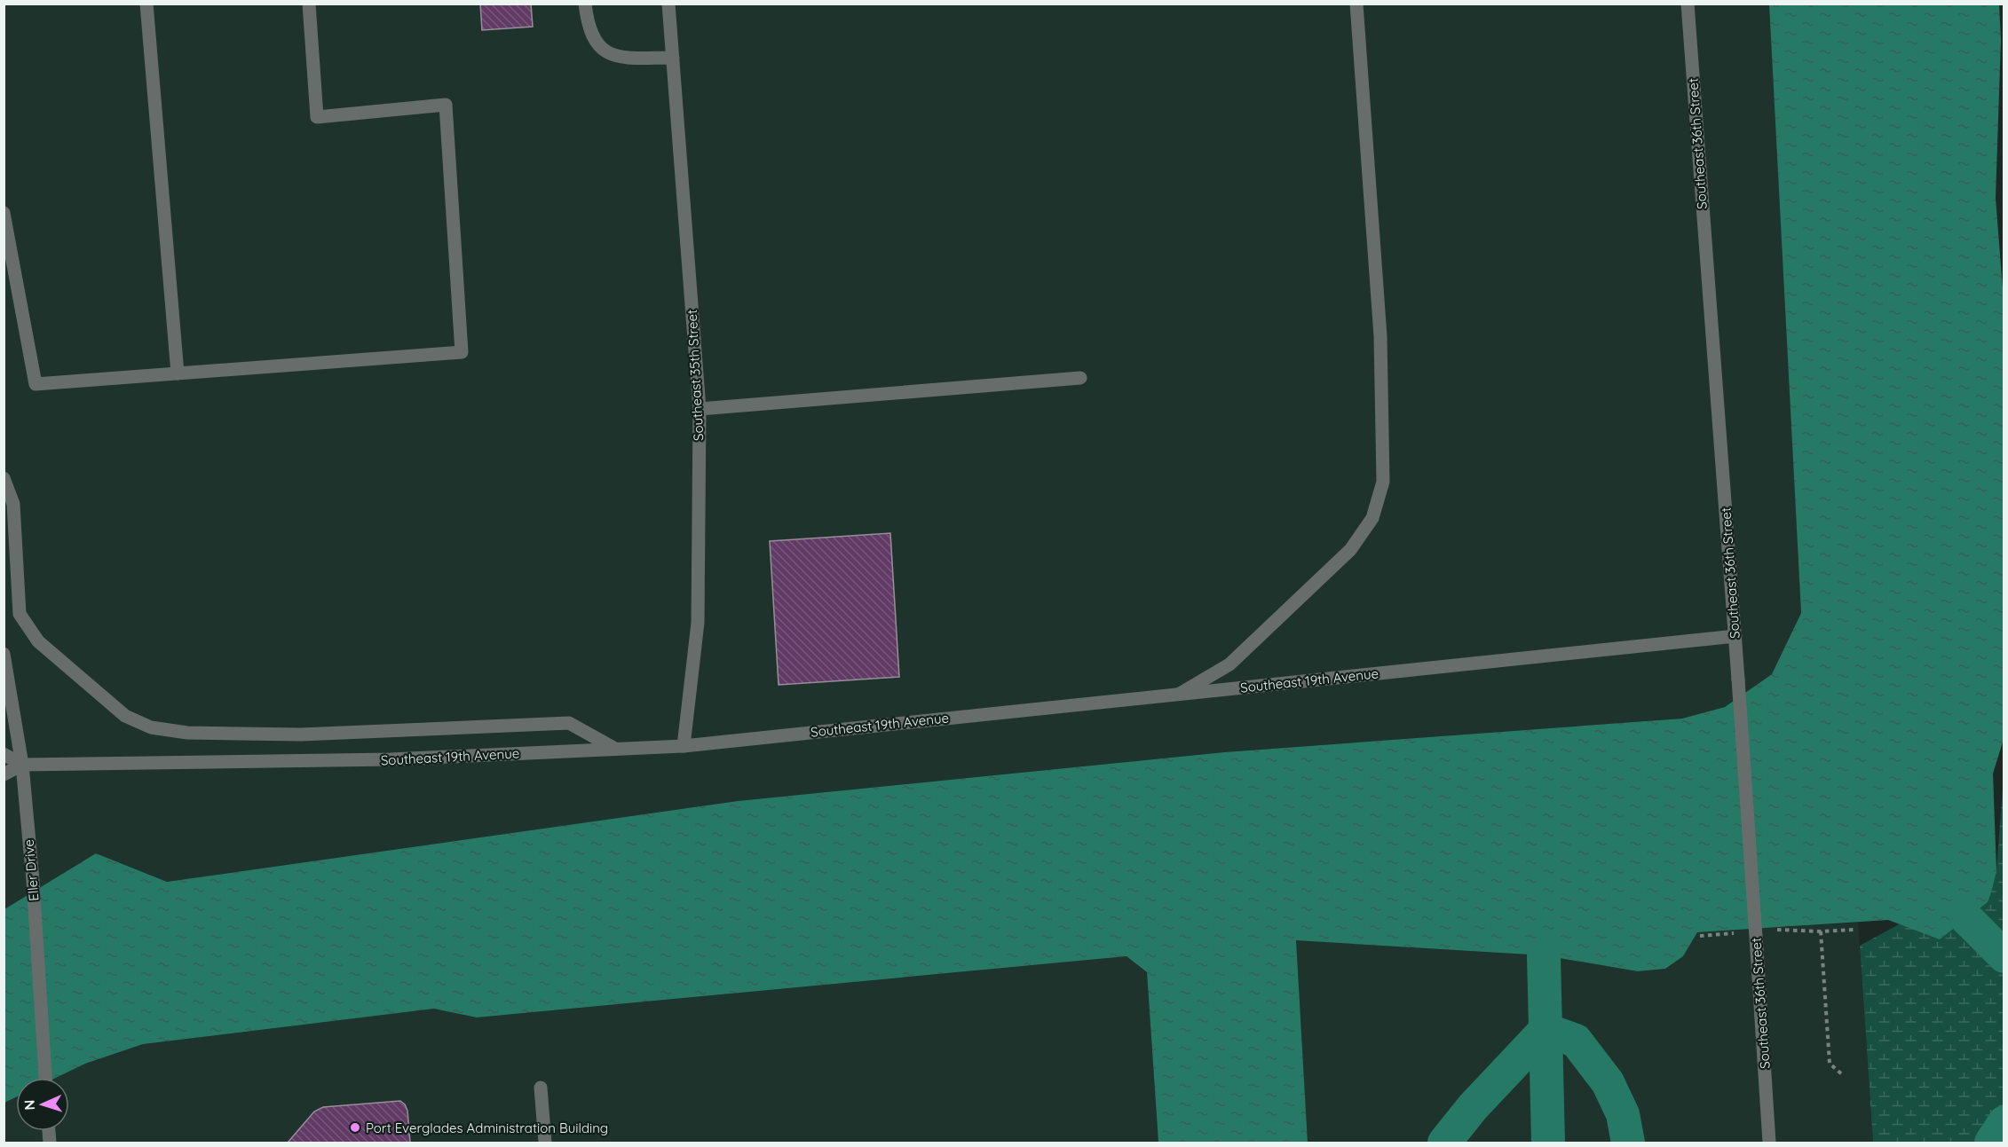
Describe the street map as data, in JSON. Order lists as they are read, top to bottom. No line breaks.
{"streets":{"street":["Southeast 36th Street","Southeast 35th Street","Southeast 19th Avenue","Eller Drive"]},"crossings":[["Southeast 36th Street","Southeast 19th Avenue"],["Southeast 35th Street","Southeast 19th Avenue"],["Southeast 19th Avenue","Eller Drive"]],"places":["Port Everglades Administration Building"],"north":"left"}
